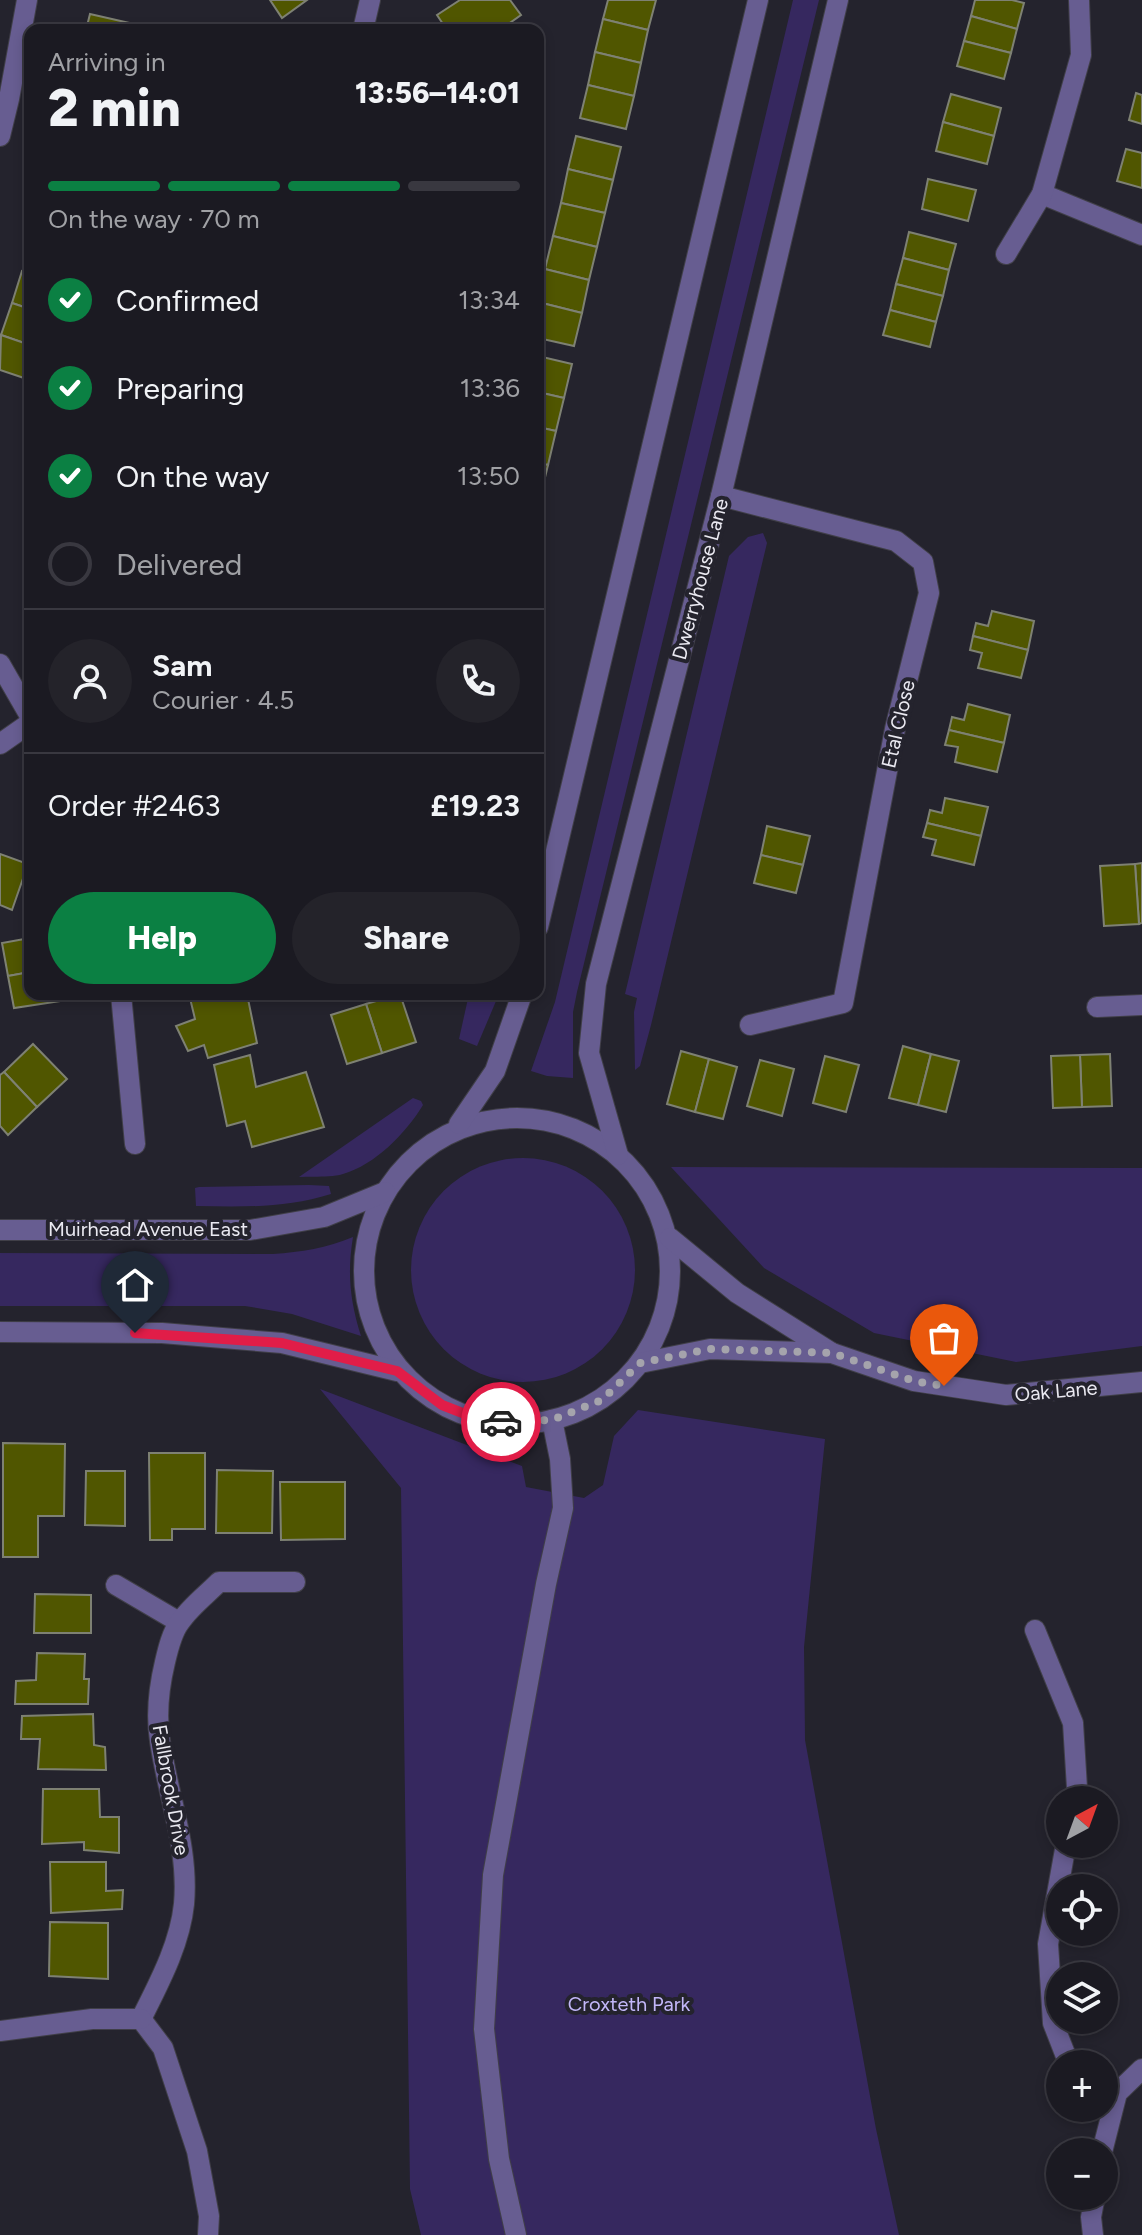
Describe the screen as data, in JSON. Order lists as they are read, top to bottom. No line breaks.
{"streets":{"street":["Dwerryhouse Lane","Etal Close","Muirhead Avenue East","Oak Lane","Fallbrook Drive"]},"crossings":[["Dwerryhouse Lane","Etal Close"]],"parks":["Croxteth Park"],"north":"top right","page":{"heading":["2 min","Arriving in","13:56–14:01"],"panel":["Sam","Courier · 4.5","Order #2463","£19.23"],"bar":"On the way · 70 m","list":[["Confirmed","13:34"],["Preparing","13:36"],["On the way","13:50"],"Delivered"],"buttons":["Help","Share"],"map_buttons":["+","−"]}}
